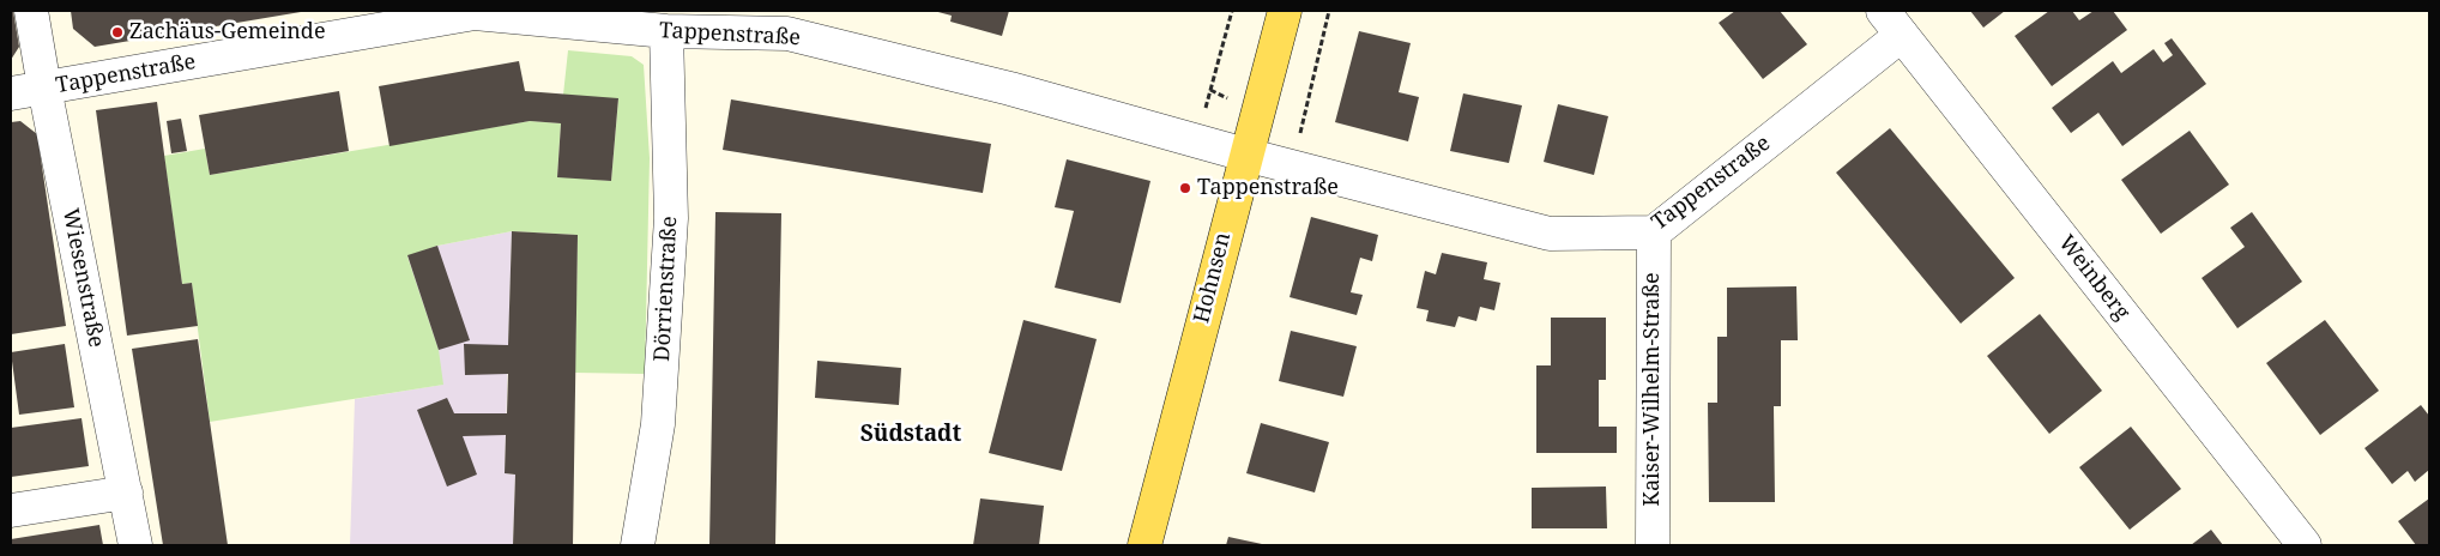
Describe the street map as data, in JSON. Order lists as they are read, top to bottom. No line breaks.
{"streets":{"main road":["Hohnsen"],"street":["Tappenstraße","Wiesenstraße","Weinberg","Dörrienstraße","Kaiser-Wilhelm-Straße"]},"crossings":[["Tappenstraße","Wiesenstraße"],["Tappenstraße","Hohnsen"],["Tappenstraße","Weinberg"],["Tappenstraße","Dörrienstraße"],["Tappenstraße","Kaiser-Wilhelm-Straße"]],"districts":["Südstadt"],"places":["Zachäus-Gemeinde","Tappenstraße"]}
